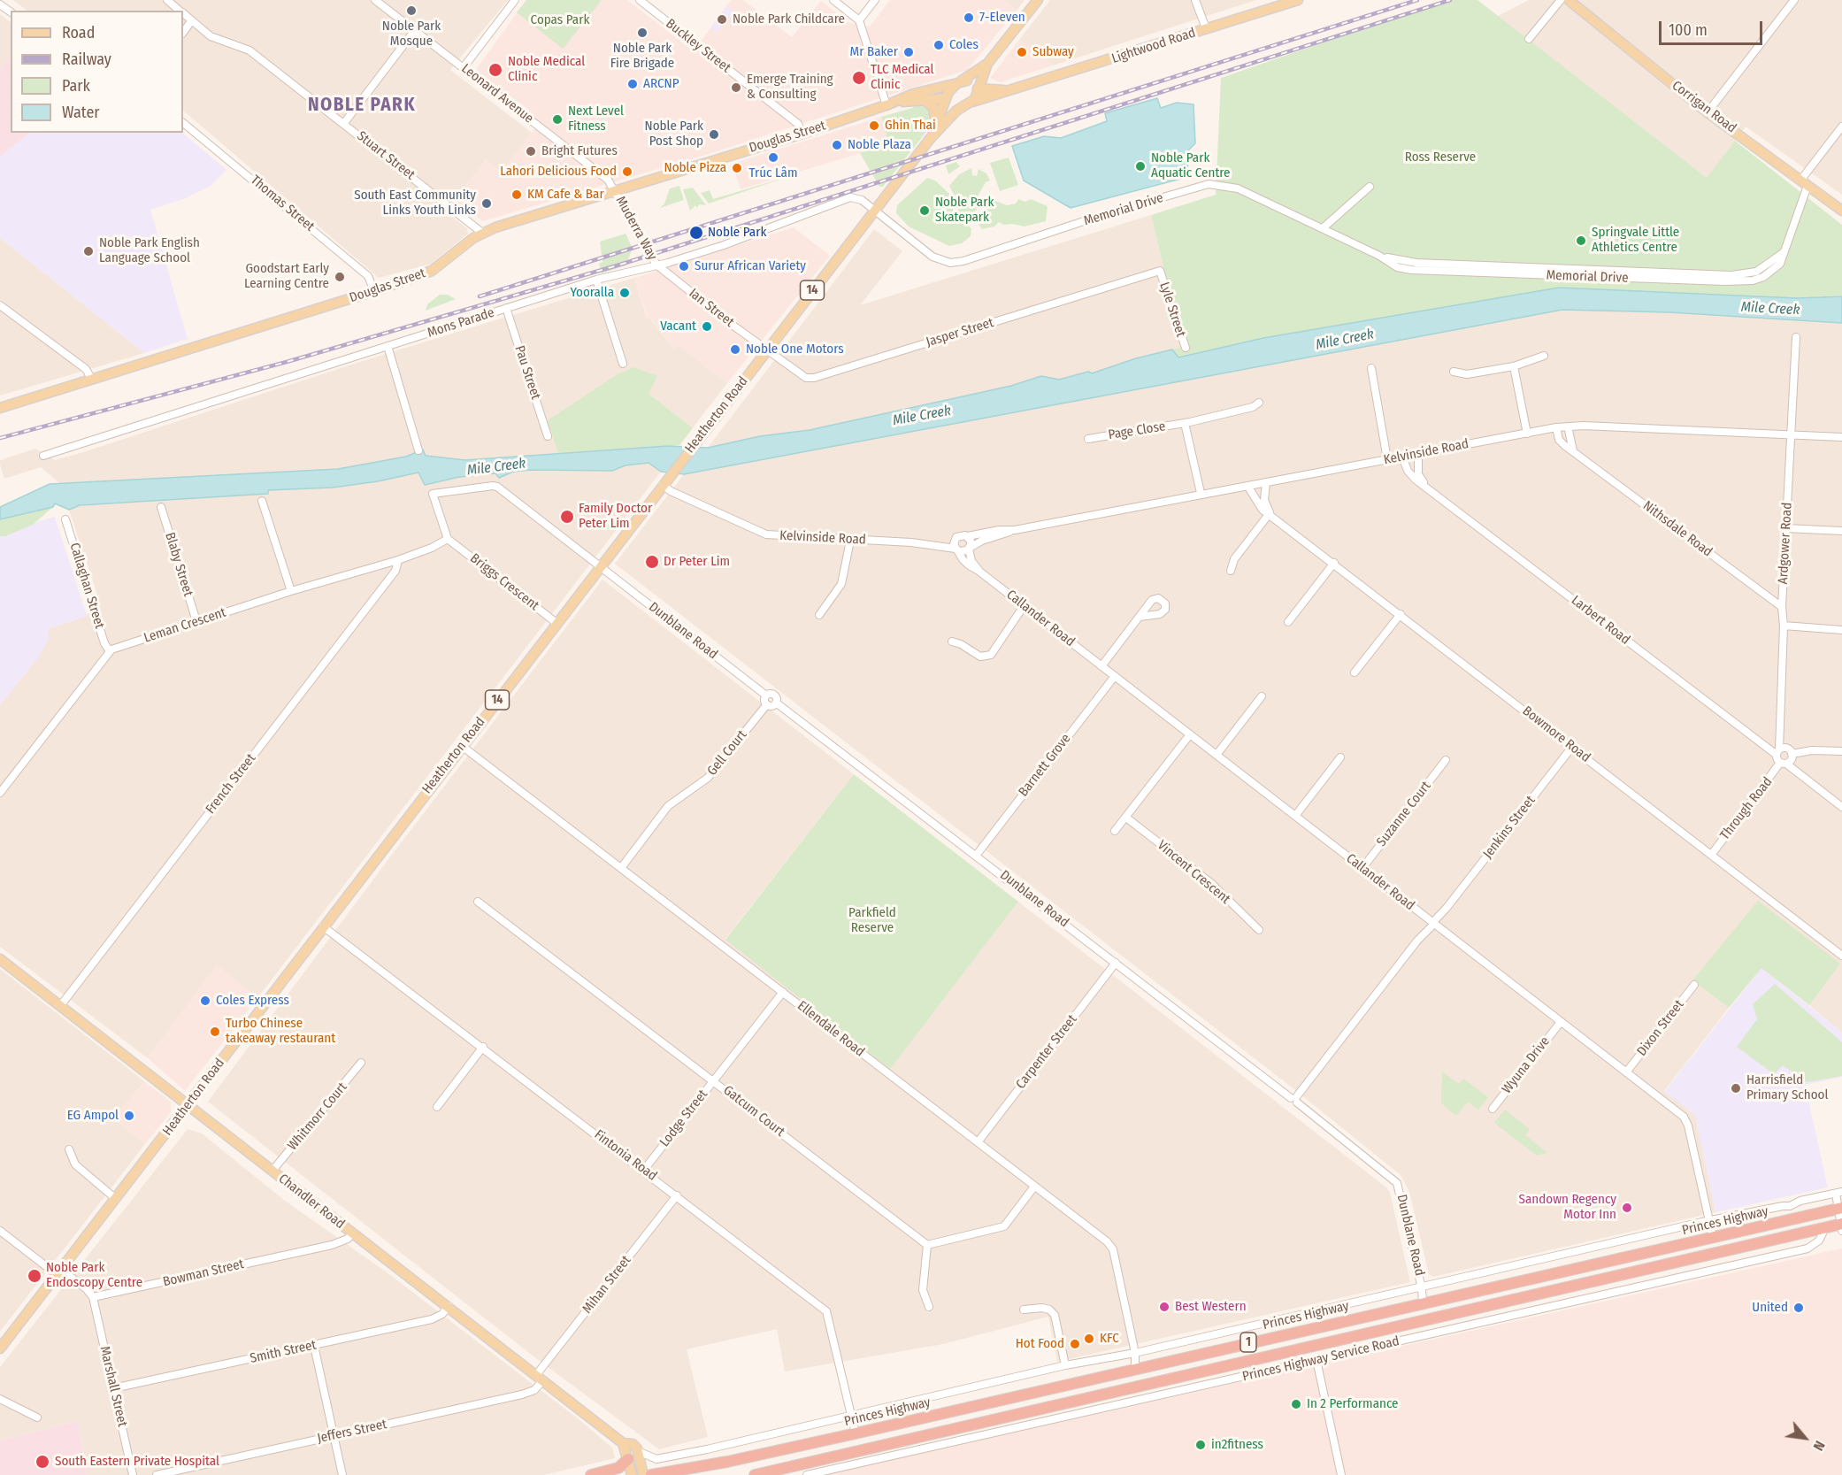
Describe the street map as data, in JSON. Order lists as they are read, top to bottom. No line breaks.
{"streets":{"highway":["Princes Highway","1"],"main road":["Lightwood Road","Corrigan Road","Douglas Street","14","Heatherton Road","Chandler Road"],"street":["Buckley Street","Leonard Avenue","Stuart Street","Thomas Street","Memorial Drive","Muderra Way","Ian Street","Lyle Street","Mons Parade","Jasper Street","Pau Street","Page Close","Kelvinside Road","Nithsdale Road","Ardgower Road","Blaby Street","Briggs Crescent","Callaghan Street","Callander Road","Larbert Road","Leman Crescent","Dunblane Road","Bowmore Road","Gell Court","Barnett Grove","French Street","Through Road","Suzanne Court","Jenkins Street","Vincent Crescent","Dixon Street","Ellendale Road","Carpenter Street","Wyuna Drive","Gatcum Court","Whitmorr Court","Lodge Street","Fintonia Road","Bowman Street","Mihan Street","Smith Street","Princes Highway Service Road","Marshall Street","Jeffers Street"]},"crossings":[["Buckley Street","Douglas Street"],["Lightwood Road","Douglas Street"],["Lightwood Road","14"],["Lightwood Road","Heatherton Road"],["Leonard Avenue","Douglas Street"],["Leonard Avenue","Muderra Way"],["Corrigan Road","Memorial Drive"],["Douglas Street","Stuart Street"],["Douglas Street","Thomas Street"],["Douglas Street","Muderra Way"],["Douglas Street","14"],["Douglas Street","Heatherton Road"],["Memorial Drive","Mons Parade"],["Memorial Drive","Heatherton Road"],["Muderra Way","Ian Street"],["Muderra Way","Mons Parade"],["14","Heatherton Road"],["Ian Street","Mons Parade"],["Ian Street","Jasper Street"],["Ian Street","Heatherton Road"],["Lyle Street","Jasper Street"],["Mons Parade","Pau Street"],["Mons Parade","Heatherton Road"],["Jasper Street","Heatherton Road"],["Heatherton Road","Kelvinside Road"],["Heatherton Road","Briggs Crescent"],["Heatherton Road","Dunblane Road"],["Heatherton Road","Ellendale Road"],["Heatherton Road","Fintonia Road"],["Heatherton Road","Chandler Road"],["Page Close","Kelvinside Road"],["Kelvinside Road","Nithsdale Road"],["Kelvinside Road","Ardgower Road"],["Kelvinside Road","Callander Road"],["Kelvinside Road","Larbert Road"],["Kelvinside Road","Bowmore Road"],["Nithsdale Road","Ardgower Road"],["Ardgower Road","Larbert Road"],["Blaby Street","Leman Crescent"],["Briggs Crescent","Leman Crescent"],["Callaghan Street","Leman Crescent"],["Callander Road","Barnett Grove"],["Callander Road","Suzanne Court"],["Callander Road","Jenkins Street"],["Callander Road","Dixon Street"],["Callander Road","Wyuna Drive"],["Callander Road","Princes Highway"],["Leman Crescent","French Street"],["Dunblane Road","Gell Court"],["Dunblane Road","Barnett Grove"],["Dunblane Road","Jenkins Street"],["Dunblane Road","Carpenter Street"],["Dunblane Road","Princes Highway"],["Bowmore Road","Through Road"],["Bowmore Road","Jenkins Street"],["Gell Court","Ellendale Road"],["French Street","Chandler Road"],["Ellendale Road","Carpenter Street"],["Ellendale Road","Lodge Street"],["Ellendale Road","Princes Highway"],["Gatcum Court","Lodge Street"],["Whitmorr Court","Chandler Road"],["Lodge Street","Fintonia Road"],["Fintonia Road","Princes Highway"],["Fintonia Road","Mihan Street"],["Chandler Road","Princes Highway"],["Chandler Road","Bowman Street"],["Chandler Road","Mihan Street"],["Chandler Road","Smith Street"],["Chandler Road","Jeffers Street"],["Bowman Street","Marshall Street"],["Mihan Street","Jeffers Street"],["1","Princes Highway Service Road"],["Smith Street","Marshall Street"]],"districts":["NOBLE PARK"],"water":["Mile Creek"],"parks":["Copas Park","Ross Reserve","Parkfield Reserve"],"places":["Noble Park Mosque","7-Eleven","Noble Park Childcare","Noble Park Fire Brigade","Coles","Mr Baker","Subway","Noble Medical Clinic","TLC Medical Clinic","ARCNP","Emerge Training & Consulting","Next Level Fitness","Ghin Thai","Noble Park Post Shop","Noble Plaza","Bright Futures","Trúc Lâm","Noble Park Aquatic Centre","Noble Pizza","Lahori Delicious Food","KM Cafe & Bar","South East Community Links Youth Links","Noble Park Skatepark","Noble Park","Springvale Little Athletics Centre","Noble Park English Language School","Surur African Variety","Goodstart Early Learning Centre","Yooralla","Vacant","Noble One Motors","Family Doctor Peter Lim","Dr Peter Lim","Coles Express","Turbo Chinese takeaway restaurant","Harrisfield Primary School","EG Ampol","Sandown Regency Motor Inn","Noble Park Endoscopy Centre","Best Western","United","KFC","Hot Food","In 2 Performance","in2fitness","South Eastern Private Hospital"],"legend":["Road","Railway","Park","Water"],"scale_bar":"100 m","north":"bottom right"}
